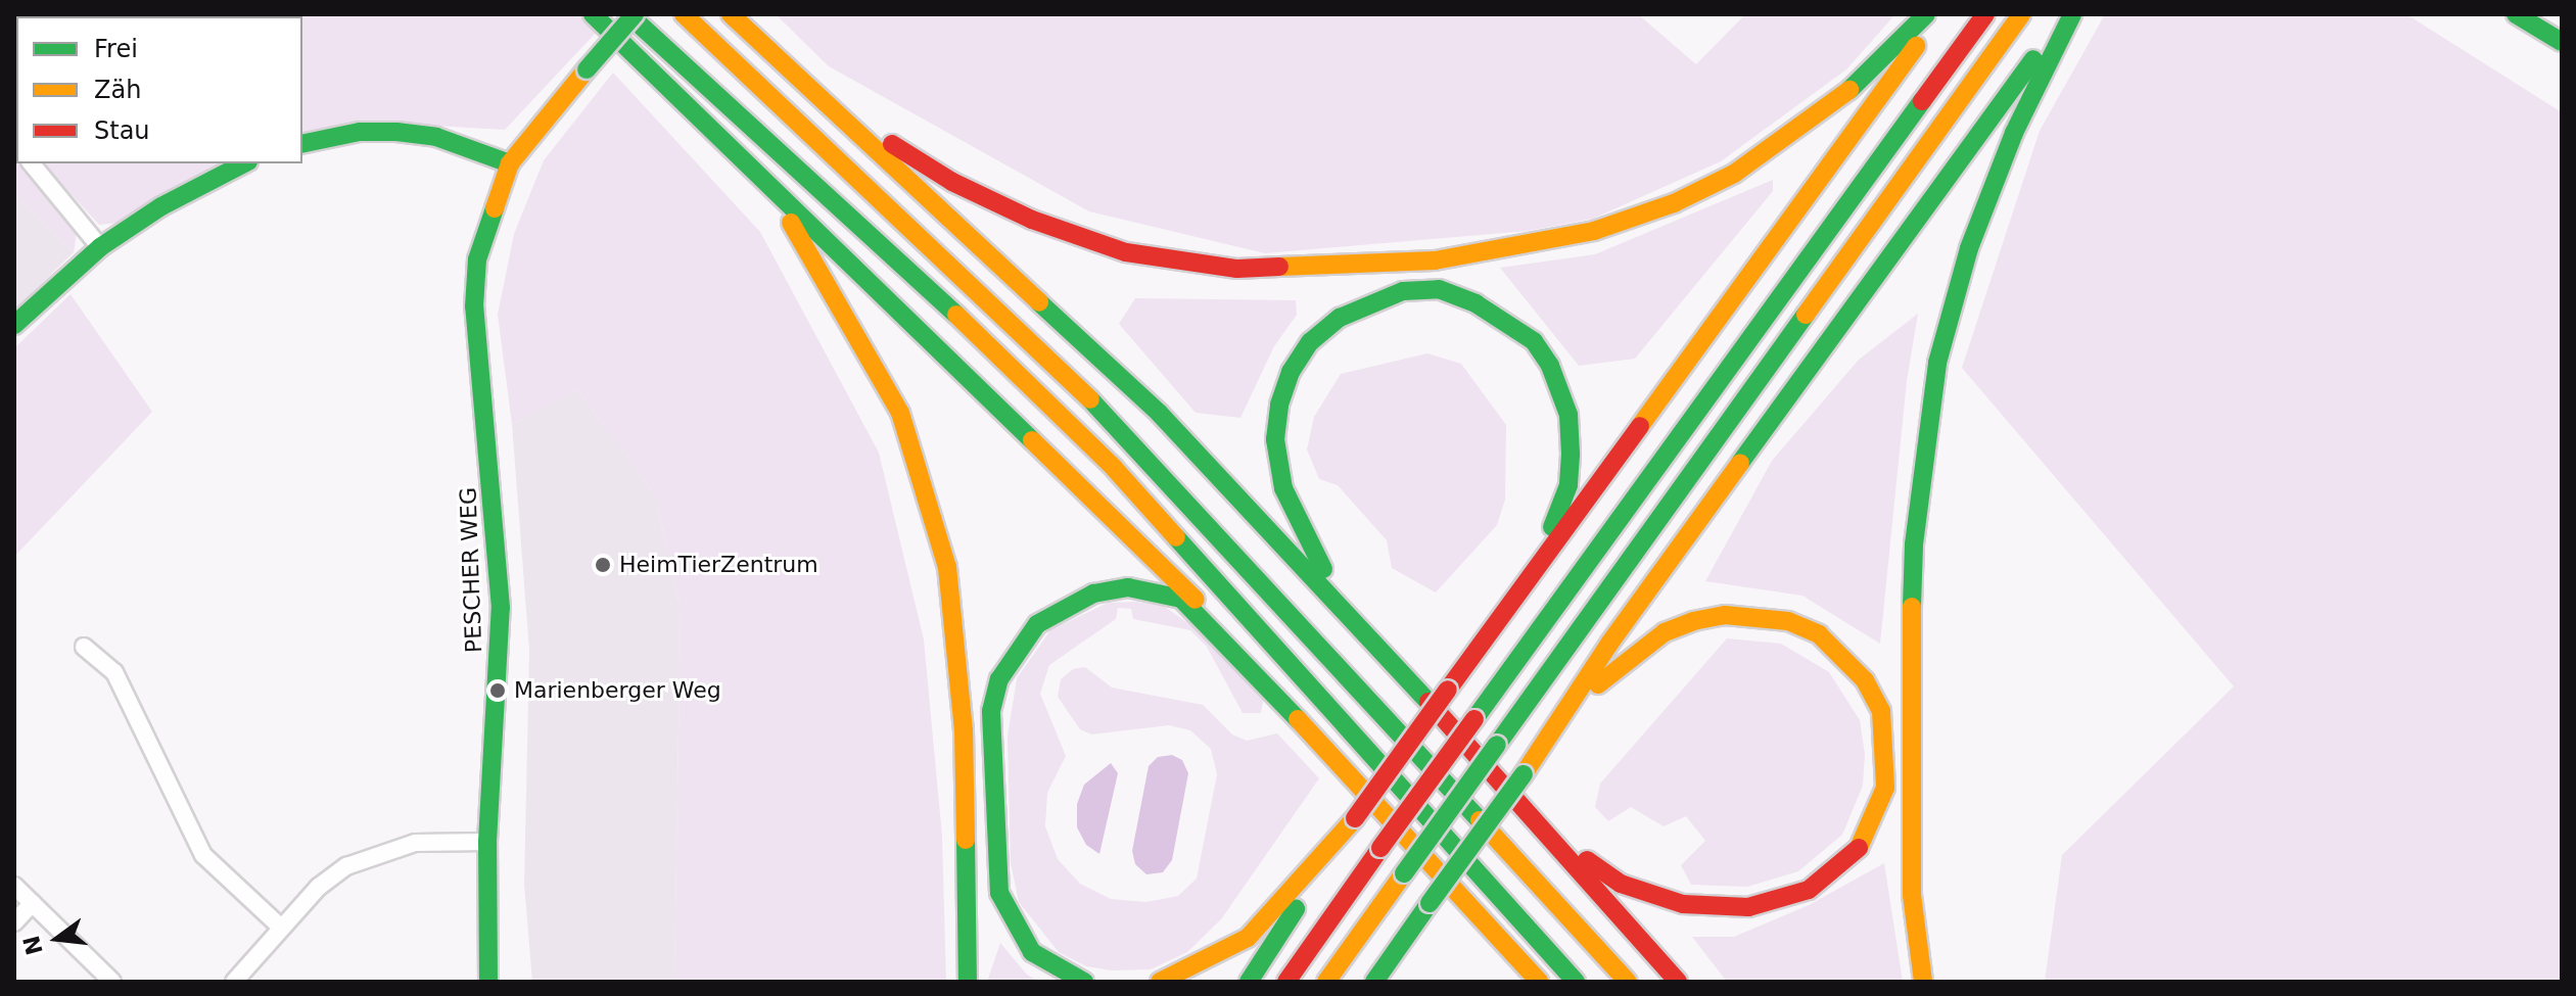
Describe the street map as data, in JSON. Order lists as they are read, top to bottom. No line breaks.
{"streets":{"main road":["PESCHER WEG"]},"places":["HeimTierZentrum","Marienberger Weg"],"legend":["Frei","Zäh","Stau"],"north":"left"}
